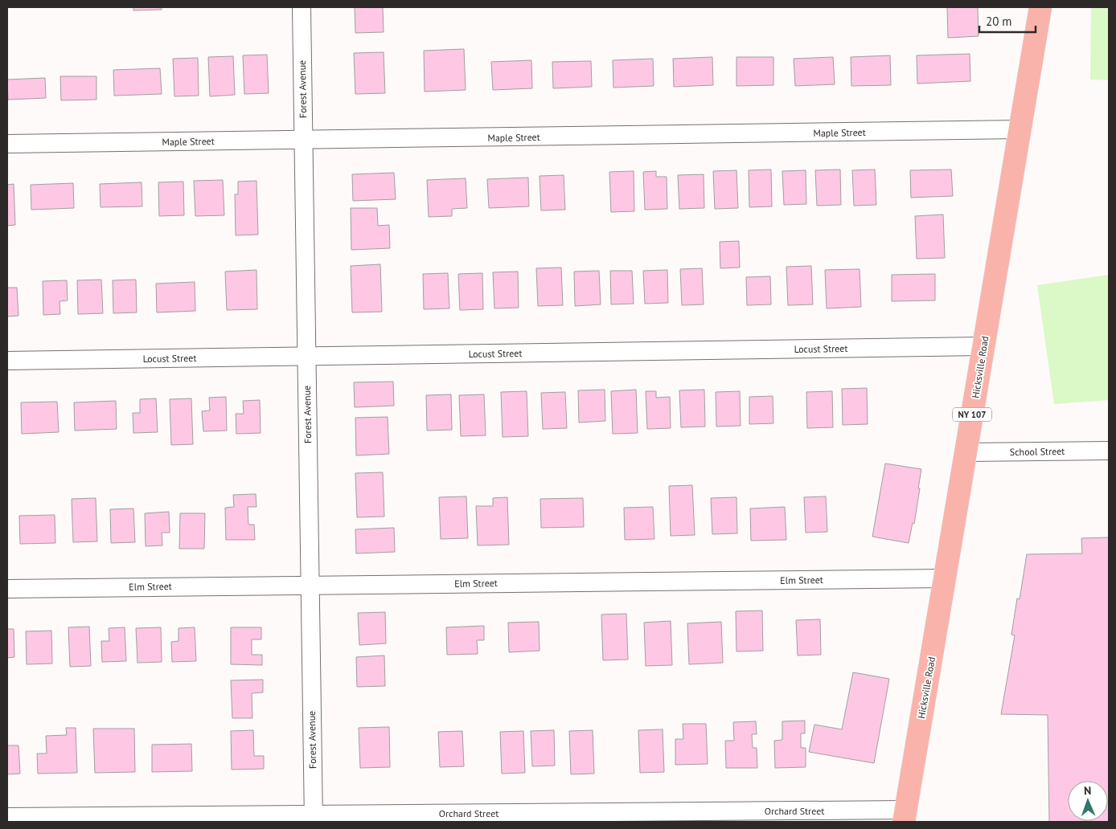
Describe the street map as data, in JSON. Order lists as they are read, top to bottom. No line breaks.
{"streets":{"main road":["Hicksville Road","NY 107"],"street":["Forest Avenue","Maple Street","Locust Street","School Street","Elm Street","Orchard Street"]},"crossings":[["Forest Avenue","Maple Street"],["Forest Avenue","Locust Street"],["Forest Avenue","Elm Street"],["Forest Avenue","Orchard Street"],["Maple Street","Hicksville Road"],["Locust Street","Hicksville Road"],["Hicksville Road","School Street"],["Hicksville Road","Elm Street"],["Hicksville Road","Orchard Street"]],"scale_bar":"20 m","north":"top"}
